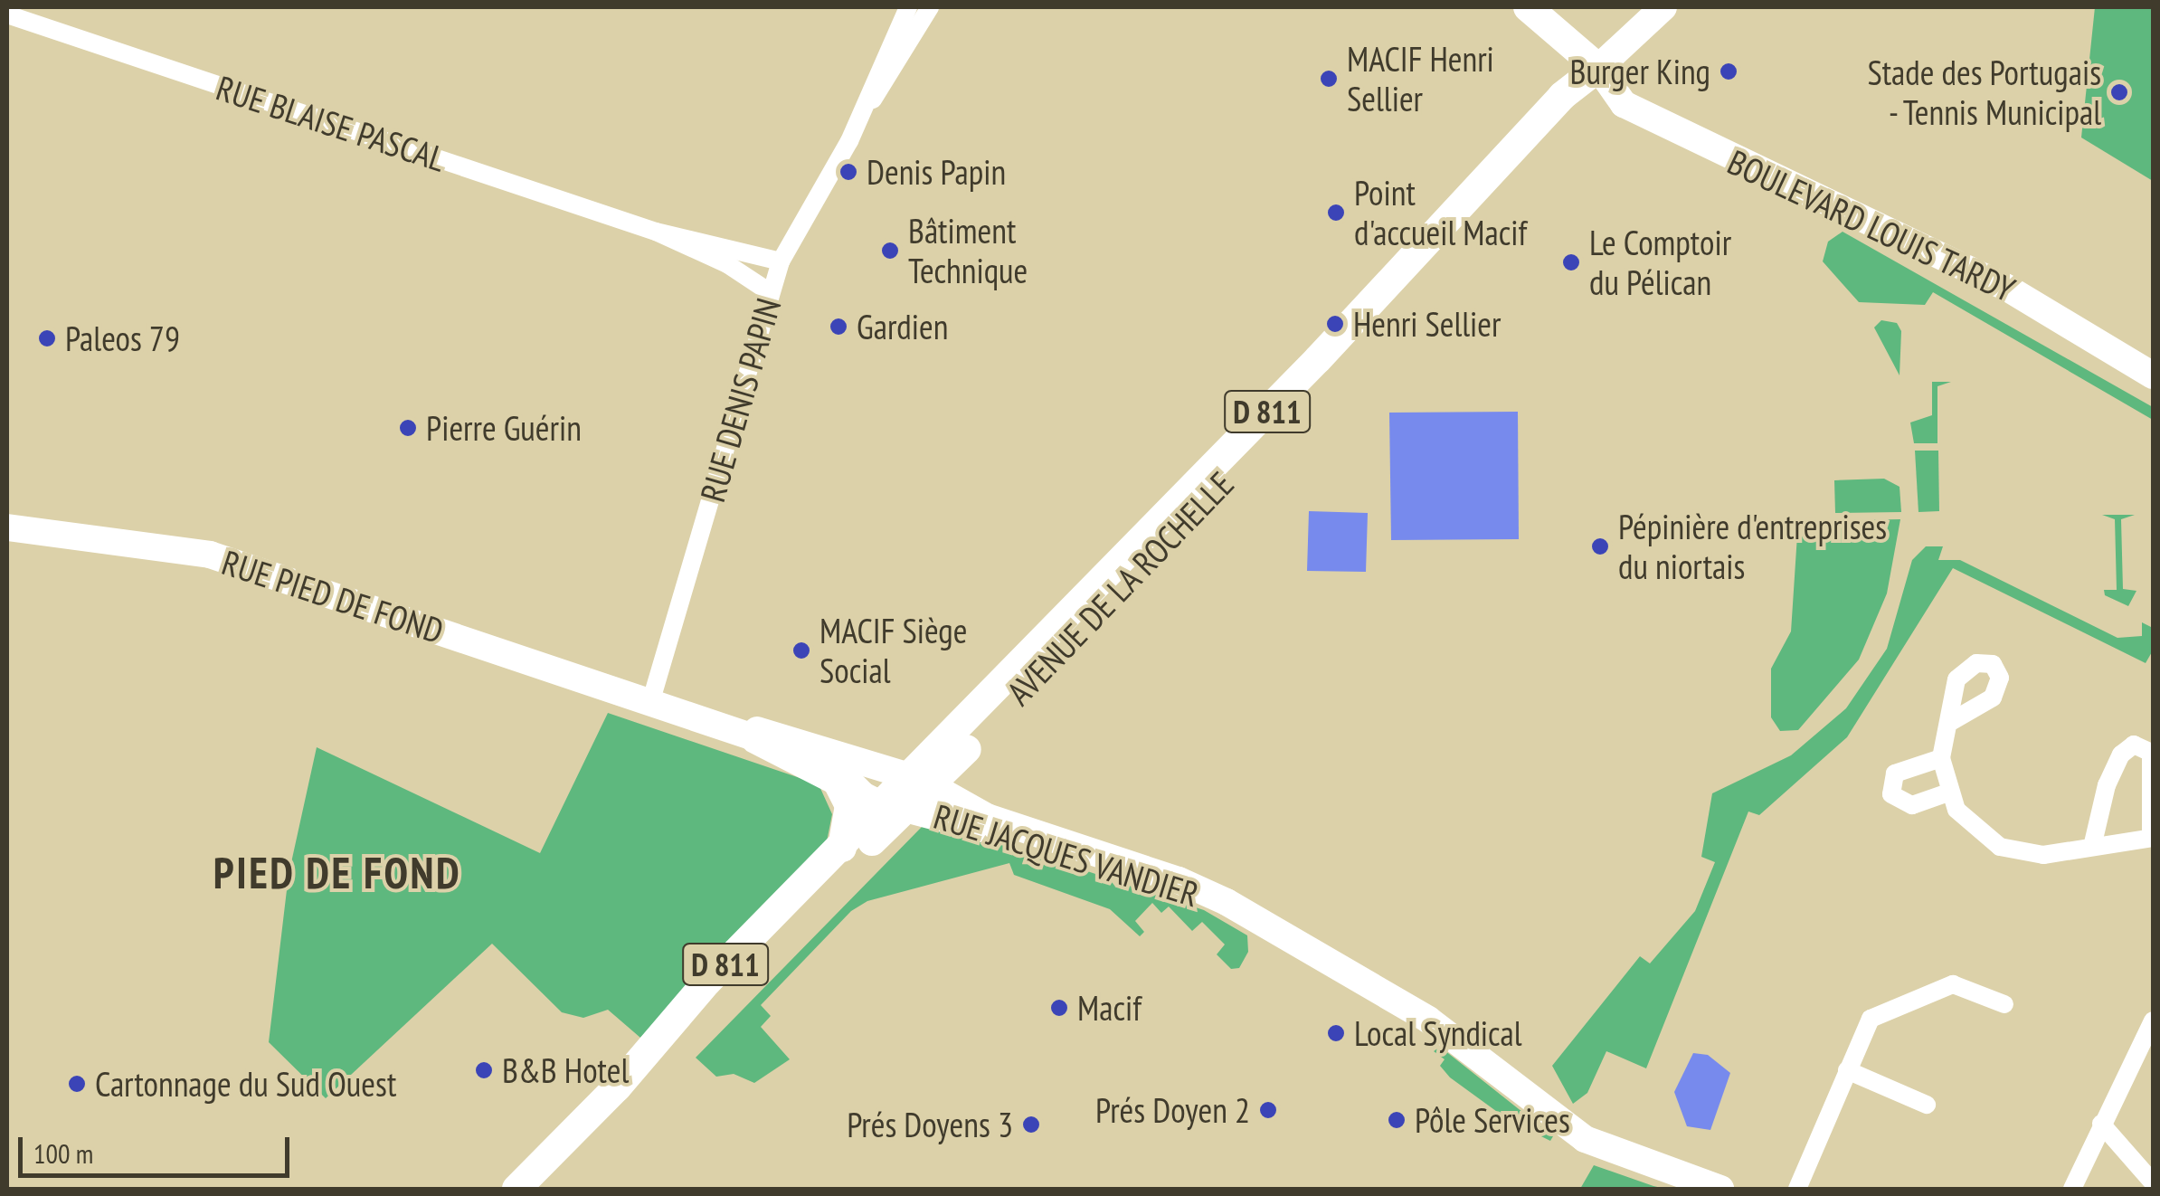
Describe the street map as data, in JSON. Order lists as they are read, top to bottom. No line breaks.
{"streets":{"main road":["D 811","AVENUE DE LA ROCHELLE"],"street":["RUE BLAISE PASCAL","BOULEVARD LOUIS TARDY","RUE DENIS PAPIN","RUE PIED DE FOND","RUE JACQUES VANDIER"]},"crossings":[["RUE BLAISE PASCAL","RUE DENIS PAPIN"],["BOULEVARD LOUIS TARDY","AVENUE DE LA ROCHELLE"],["RUE DENIS PAPIN","RUE PIED DE FOND"],["RUE DENIS PAPIN","RUE JACQUES VANDIER"],["AVENUE DE LA ROCHELLE","RUE JACQUES VANDIER"],["RUE PIED DE FOND","RUE JACQUES VANDIER"]],"districts":["PIED DE FOND"],"places":["Burger King","MACIF Henri Sellier","Stade des Portugais - Tennis Municipal","Denis Papin","Point d'accueil Macif","Bâtiment Technique","Le Comptoir du Pélican","Henri Sellier","Gardien","Paleos 79","Pierre Guérin","Pépinière d'entreprises du niortais","MACIF Siège Social","Macif","Local Syndical","B&B Hotel","Cartonnage du Sud Ouest","Prés Doyen 2","Pôle Services","Prés Doyens 3"],"scale_bar":"100 m"}
